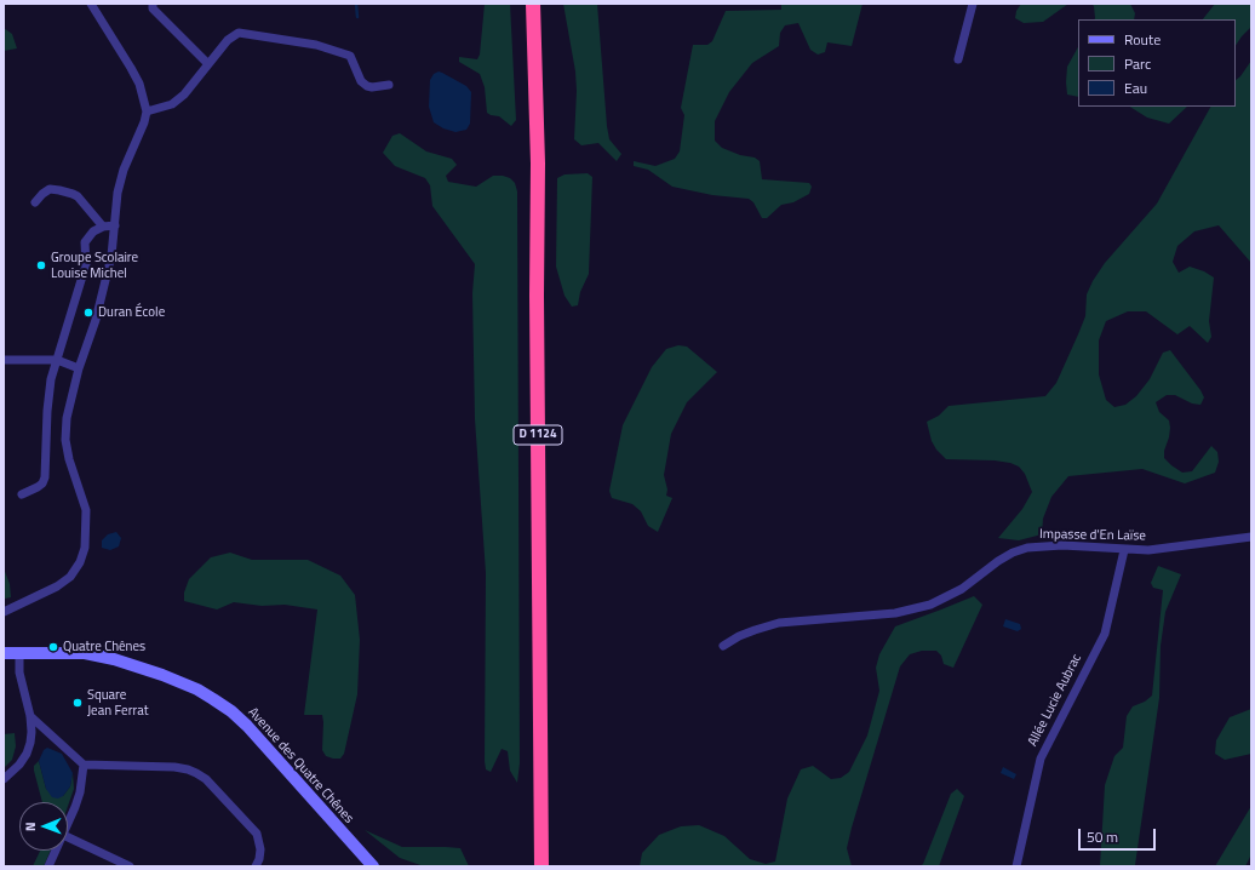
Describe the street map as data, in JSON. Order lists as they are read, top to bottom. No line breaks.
{"streets":{"highway":["D 1124"],"street":["Impasse d'En Laïse","Allée Lucie Aubrac","Avenue des Quatre Chênes"]},"crossings":[["Impasse d'En Laïse","Allée Lucie Aubrac"]],"places":["Groupe Scolaire Louise Michel","Duran École","Quatre Chênes","Square Jean Ferrat"],"legend":["Route","Parc","Eau"],"scale_bar":"50 m","north":"left"}
